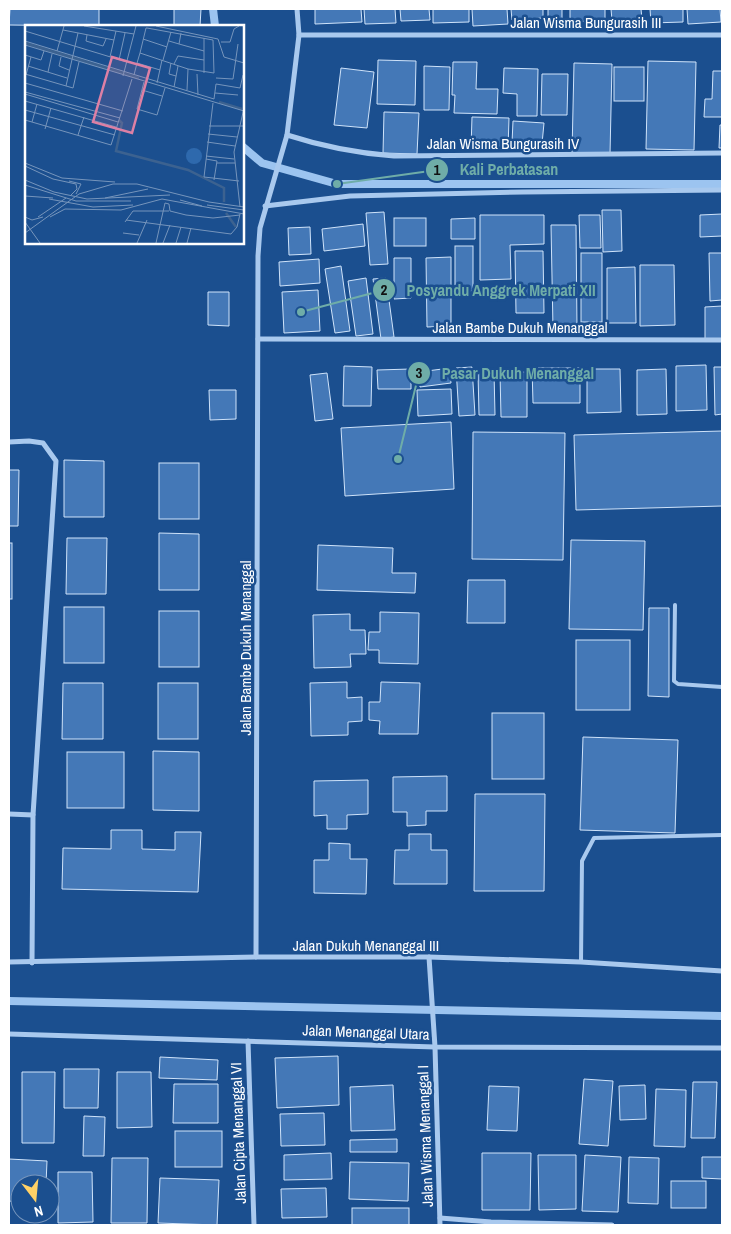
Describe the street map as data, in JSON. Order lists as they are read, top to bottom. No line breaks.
{"streets":{"street":["Jalan Wisma Bungurasih III","Jalan Wisma Bungurasih IV","Jalan Bambe Dukuh Menanggal","Jalan Dukuh Menanggal III","Jalan Menanggal Utara","Jalan Cipta Menanggal VI","Jalan Wisma Menanggal I"]},"crossings":[["Jalan Wisma Bungurasih III","Jalan Bambe Dukuh Menanggal"],["Jalan Wisma Bungurasih IV","Jalan Bambe Dukuh Menanggal"],["Jalan Bambe Dukuh Menanggal","Jalan Dukuh Menanggal III"],["Jalan Dukuh Menanggal III","Jalan Wisma Menanggal I"],["Jalan Menanggal Utara","Jalan Cipta Menanggal VI"],["Jalan Menanggal Utara","Jalan Wisma Menanggal I"]],"places":["Kali Perbatasan","Posyandu Anggrek Merpati XII","Pasar Dukuh Menanggal"],"north":"bottom"}
